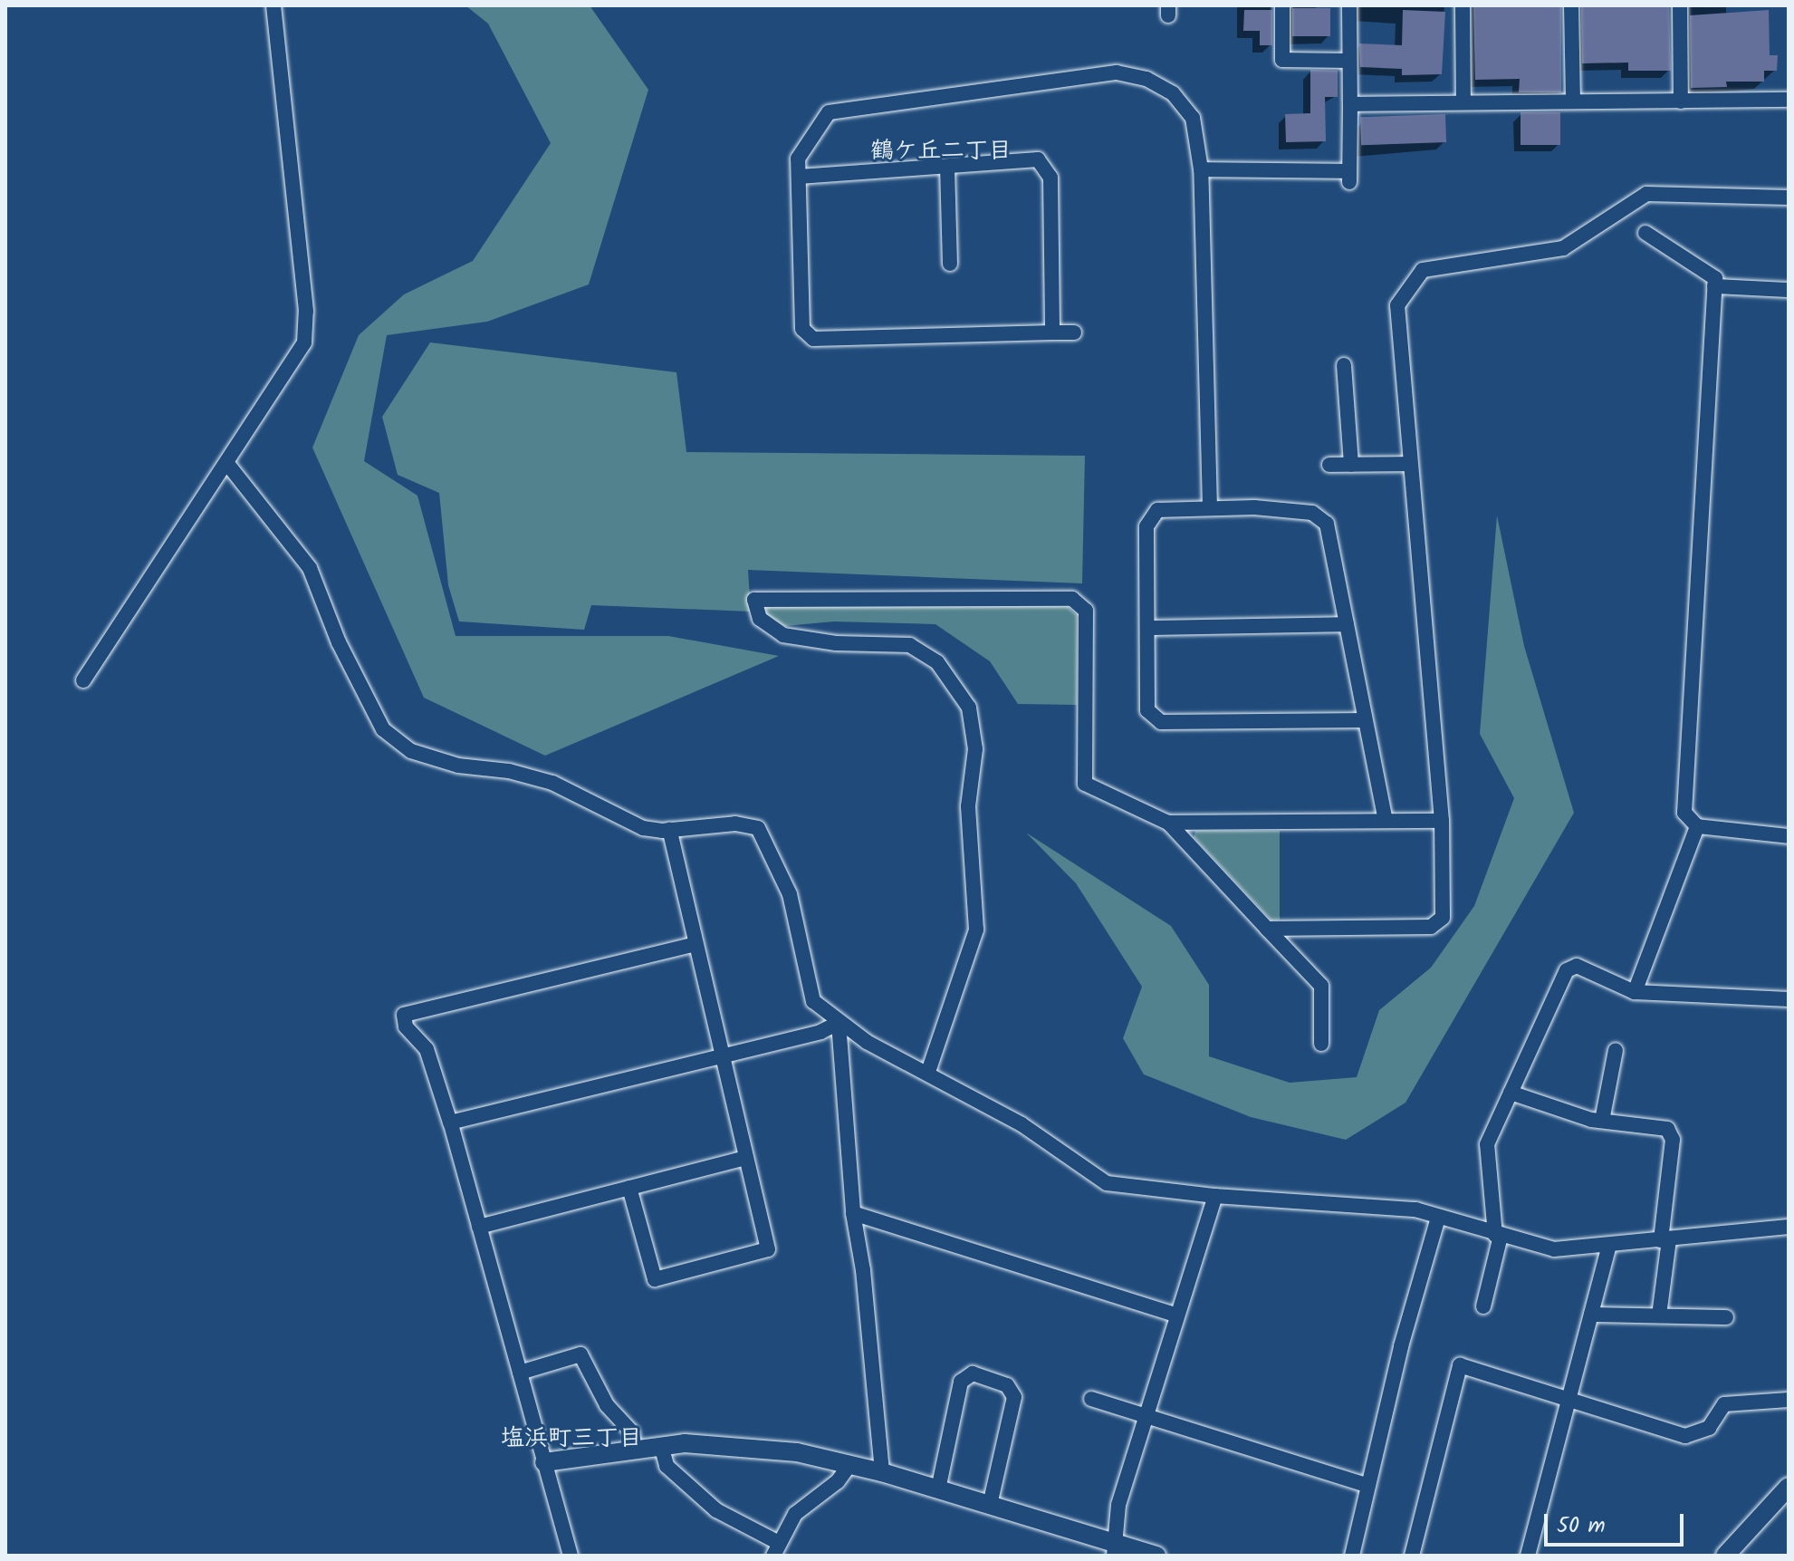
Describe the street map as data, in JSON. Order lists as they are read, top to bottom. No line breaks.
{"districts":["鶴ケ丘二丁目","塩浜町三丁目"],"scale_bar":"50 m"}
